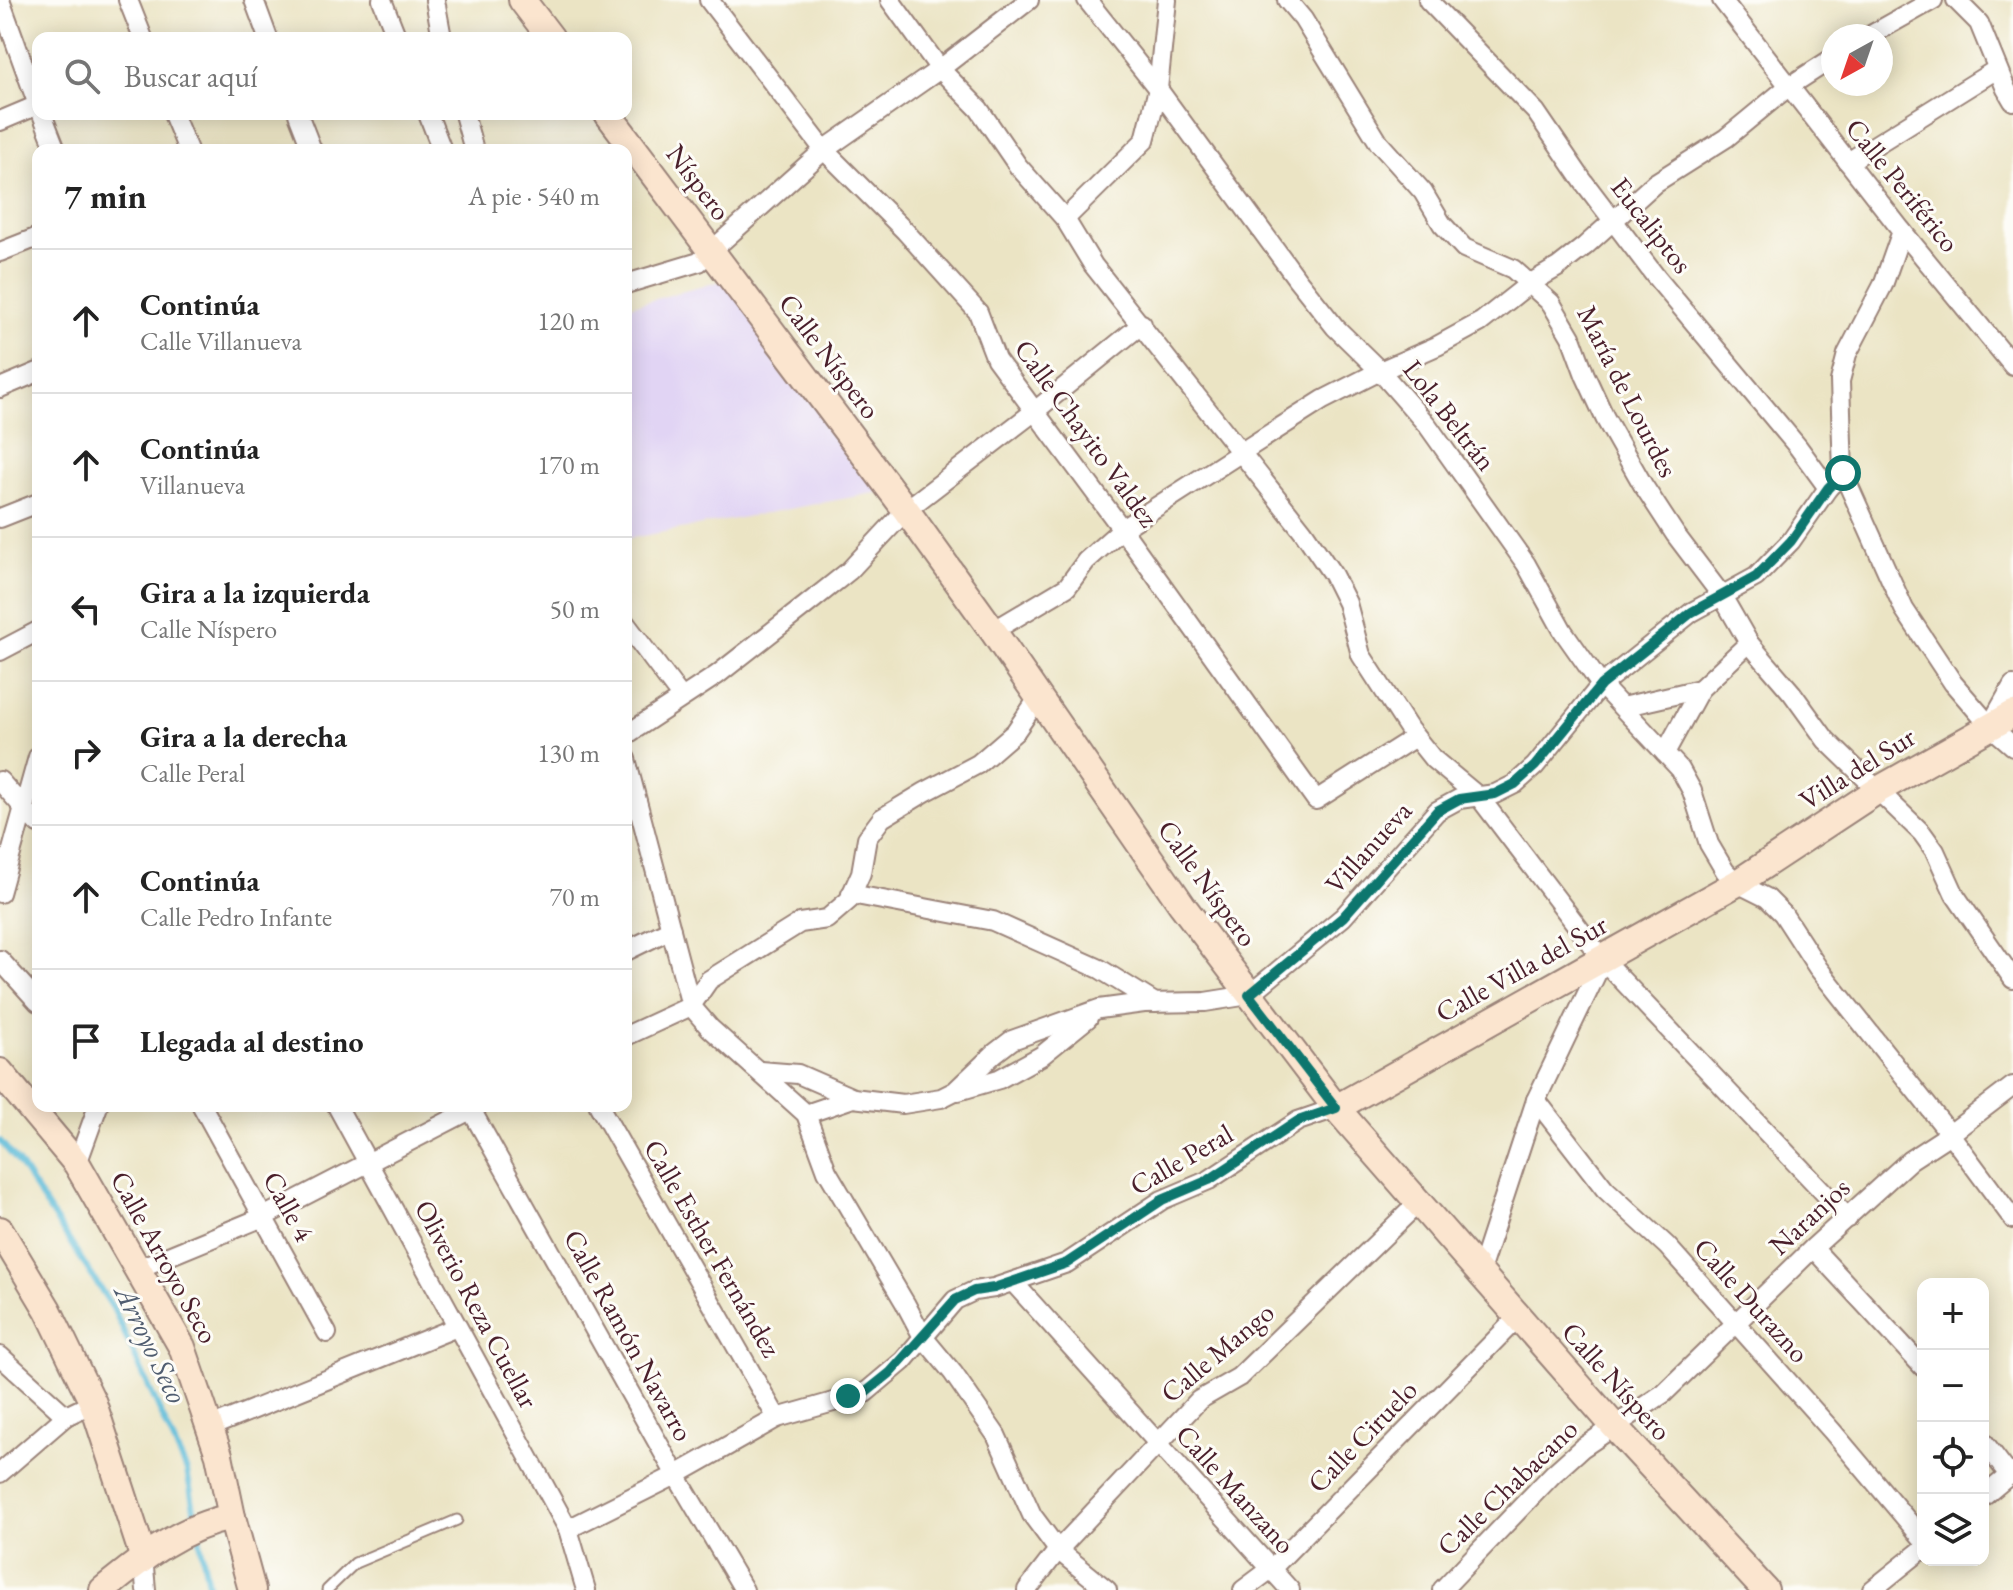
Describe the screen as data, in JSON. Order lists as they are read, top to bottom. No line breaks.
{"streets":{"street":["Níspero","Calle Periférico","Eucaliptos","Calle Níspero","María de Lourdes","Lola Beltrán","Calle Chayito Valdez","Villa del Sur","Villanueva","Calle Villa del Sur","Calle Peral","Calle 4","Naranjos","Calle Esther Fernández","Calle Arroyo Seco","Calle Durazno","Oliverio Reza Cuellar","Calle Ramón Navarro","Calle Mango","Calle Ciruelo","Calle Chabacano","Calle Manzano"]},"crossings":[["Níspero","Calle Níspero"],["Eucaliptos","Villanueva"],["Calle Níspero","Villanueva"],["Calle Níspero","Calle Villa del Sur"],["Calle Níspero","Calle Peral"],["Calle Níspero","Naranjos"],["Calle Níspero","Calle Mango"],["Calle Níspero","Calle Ciruelo"],["Calle Níspero","Calle Chabacano"],["María de Lourdes","Villa del Sur"],["María de Lourdes","Villanueva"],["Lola Beltrán","Villa del Sur"],["Lola Beltrán","Villanueva"],["Lola Beltrán","Calle Villa del Sur"],["Villa del Sur","Calle Villa del Sur"],["Calle Villa del Sur","Calle Peral"],["Calle Peral","Calle Esther Fernández"],["Calle Peral","Oliverio Reza Cuellar"],["Calle Peral","Calle Ramón Navarro"],["Calle Peral","Calle Manzano"],["Naranjos","Calle Durazno"],["Naranjos","Calle Chabacano"],["Calle Mango","Calle Manzano"],["Calle Ciruelo","Calle Manzano"]],"water":["Arroyo Seco"],"north":"bottom left","page":{"search":"Buscar aquí","heading":["7 min","A pie · 540 m"],"list":[["Continúa","Calle Villanueva","120 m"],["Continúa","Villanueva","170 m"],["Gira a la izquierda","Calle Níspero","50 m"],["Gira a la derecha","Calle Peral","130 m"],["Continúa","Calle Pedro Infante","70 m"],"Llegada al destino"],"map_buttons":["+","−"]}}
